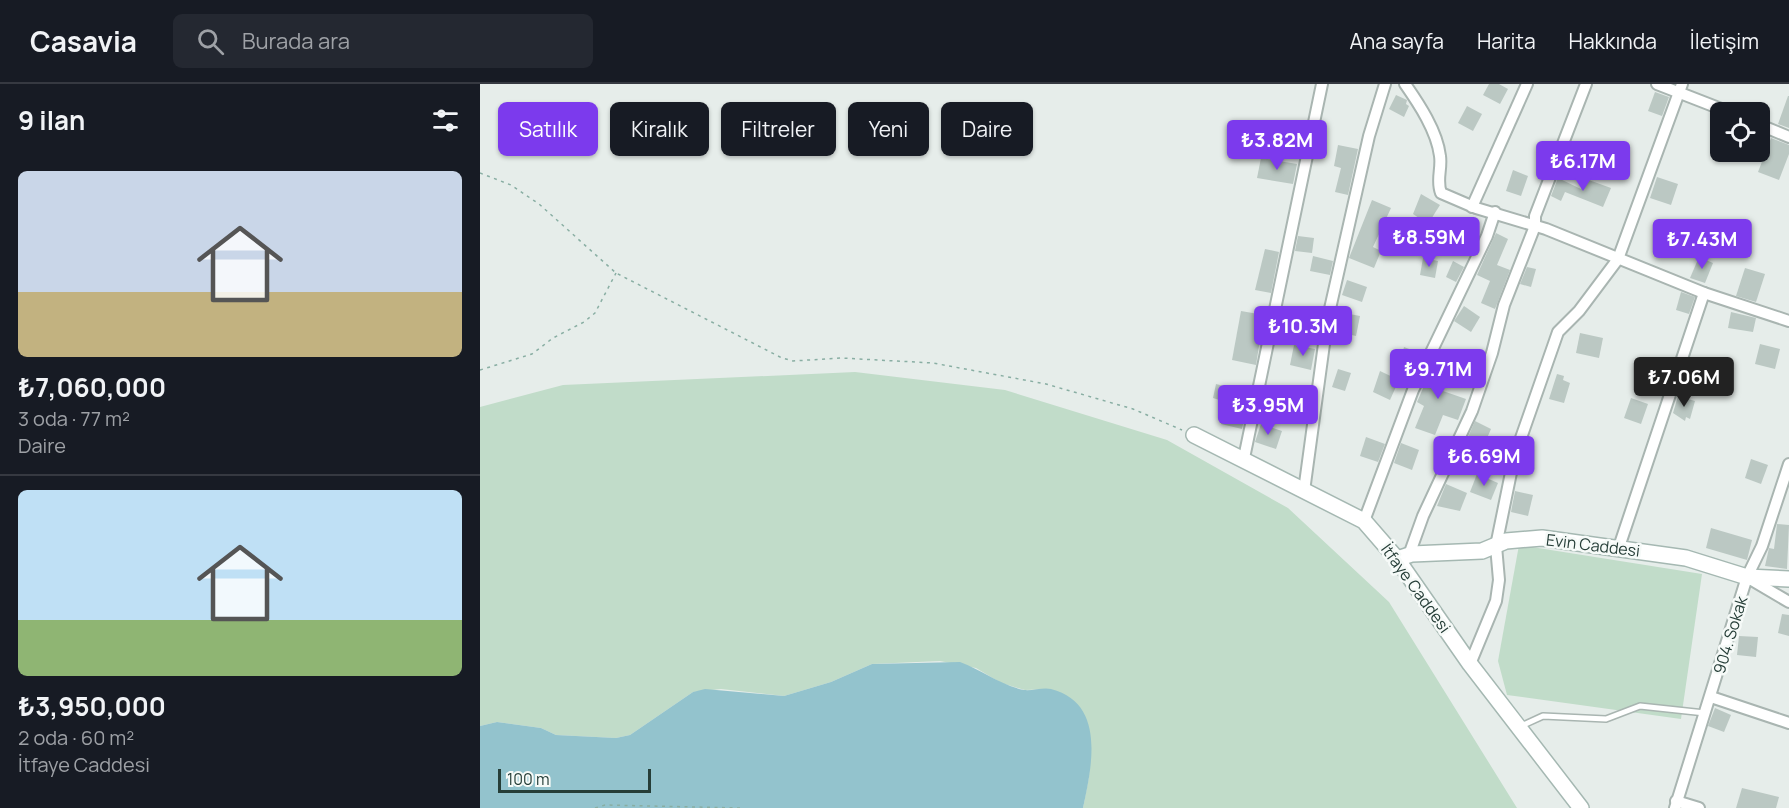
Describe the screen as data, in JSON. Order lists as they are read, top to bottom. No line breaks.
{"streets":{"street":["Evin Caddesi","İtfaye Caddesi","904. Sokak"]},"crossings":[["Evin Caddesi","İtfaye Caddesi"],["Evin Caddesi","904. Sokak"]],"scale_bar":"100 m","page":{"header":"Casavia","search":"Burada ara","nav":["Ana sayfa","Harita","Hakkında","İletişim"],"heading":"9 ilan","chip":["Satılık","Kiralık","Filtreler","Yeni","Daire"],"price":["₺3.82M","₺6.17M","₺8.59M","₺7.43M","₺10.3M","₺9.71M","₺7.06M","₺3.95M","₺6.69M"],"list":[{"name":"₺7,060,000","note":"3 oda · 77 m² · Daire"},{"name":"₺3,950,000","note":"2 oda · 60 m² · İtfaye Caddesi"}],"scale":"100 m"}}
